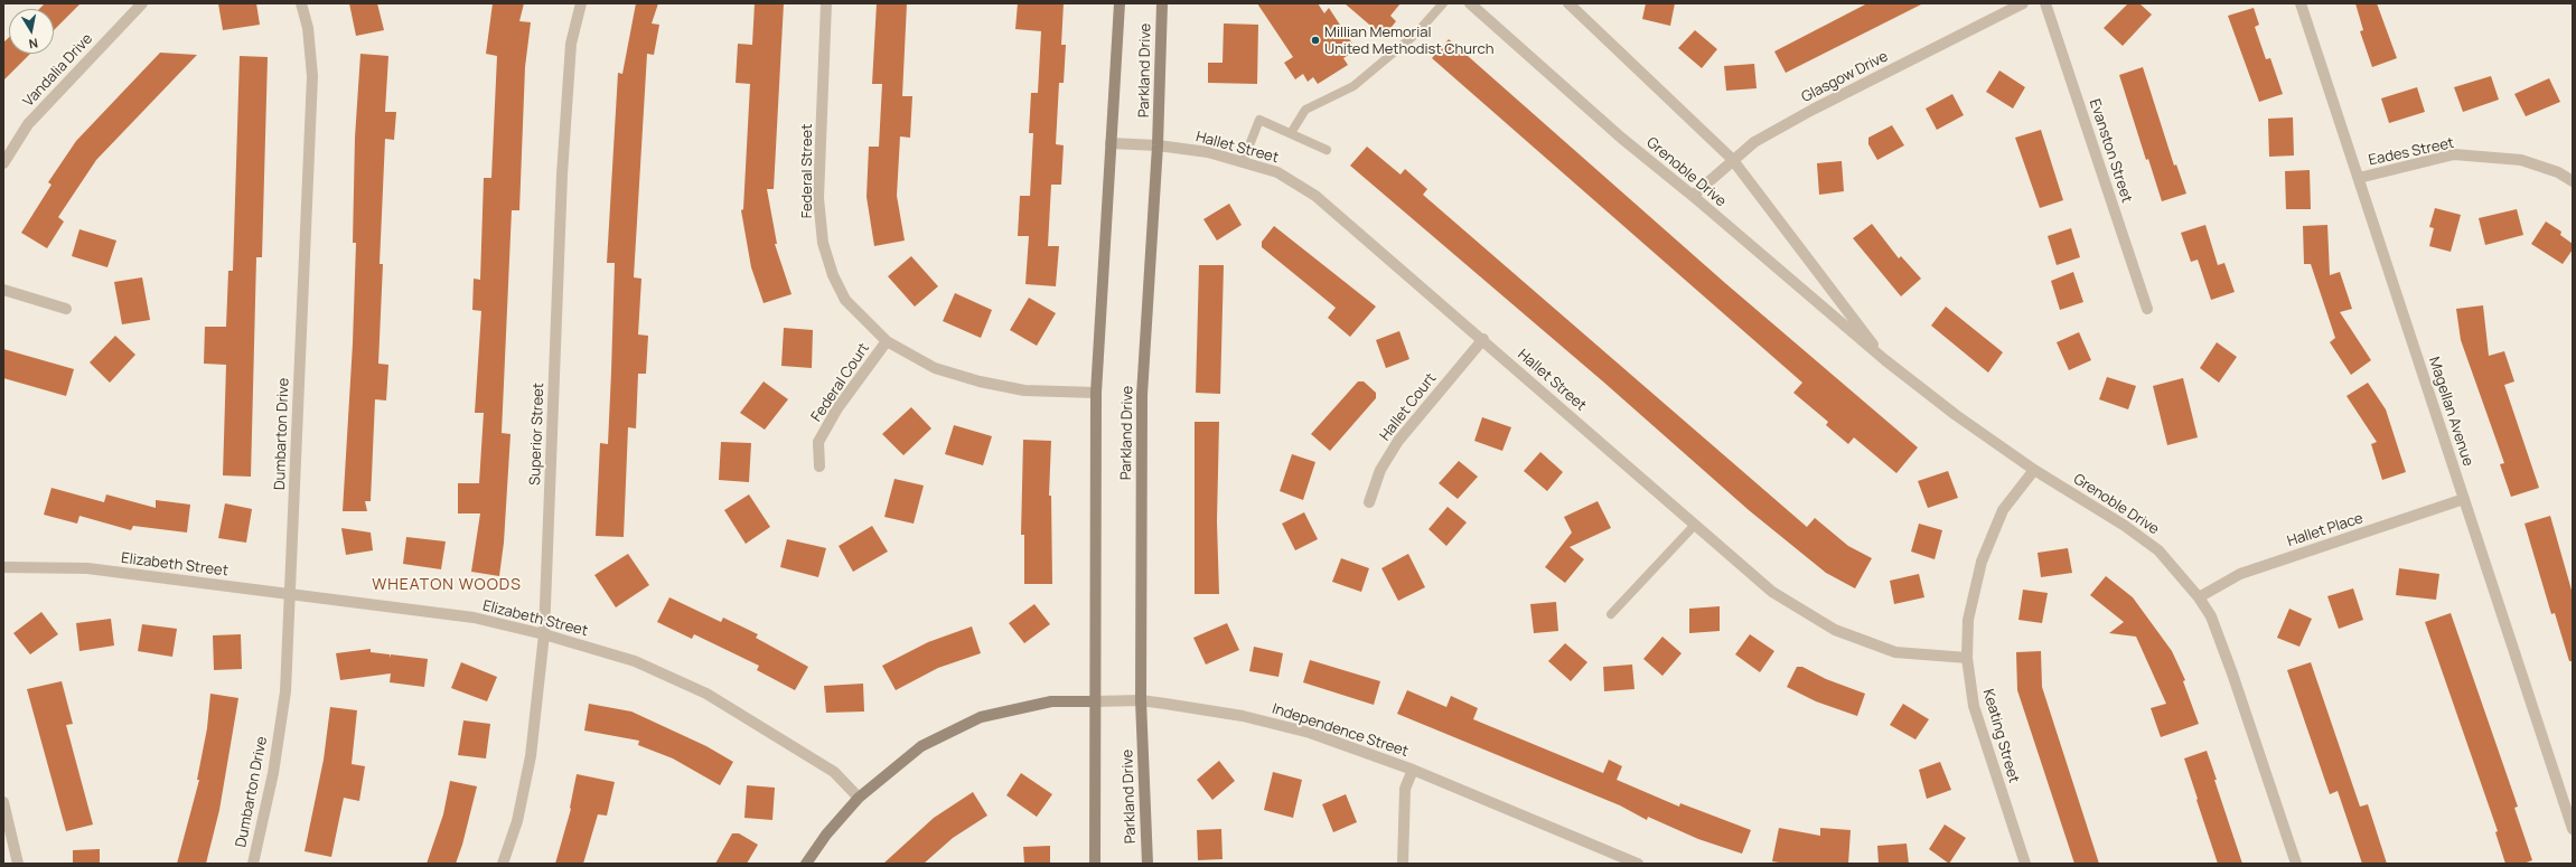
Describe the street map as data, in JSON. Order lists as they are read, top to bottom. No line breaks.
{"streets":{"street":["Vandalia Drive","Parkland Drive","Glasgow Drive","Hallet Street","Evanston Street","Eades Street","Federal Street","Grenoble Drive","Federal Court","Hallet Court","Magellan Avenue","Dumbarton Drive","Superior Street","Hallet Place","Elizabeth Street","Independence Street","Keating Street"]},"crossings":[["Parkland Drive","Hallet Street"],["Parkland Drive","Federal Street"],["Parkland Drive","Independence Street"],["Glasgow Drive","Grenoble Drive"],["Hallet Street","Hallet Court"],["Hallet Street","Keating Street"],["Eades Street","Magellan Avenue"],["Federal Street","Federal Court"],["Grenoble Drive","Hallet Place"],["Grenoble Drive","Keating Street"],["Magellan Avenue","Hallet Place"],["Dumbarton Drive","Elizabeth Street"],["Superior Street","Elizabeth Street"],["Elizabeth Street","Independence Street"]],"districts":["WHEATON WOODS"],"places":["Millian Memorial United Methodist Church"],"north":"bottom"}
